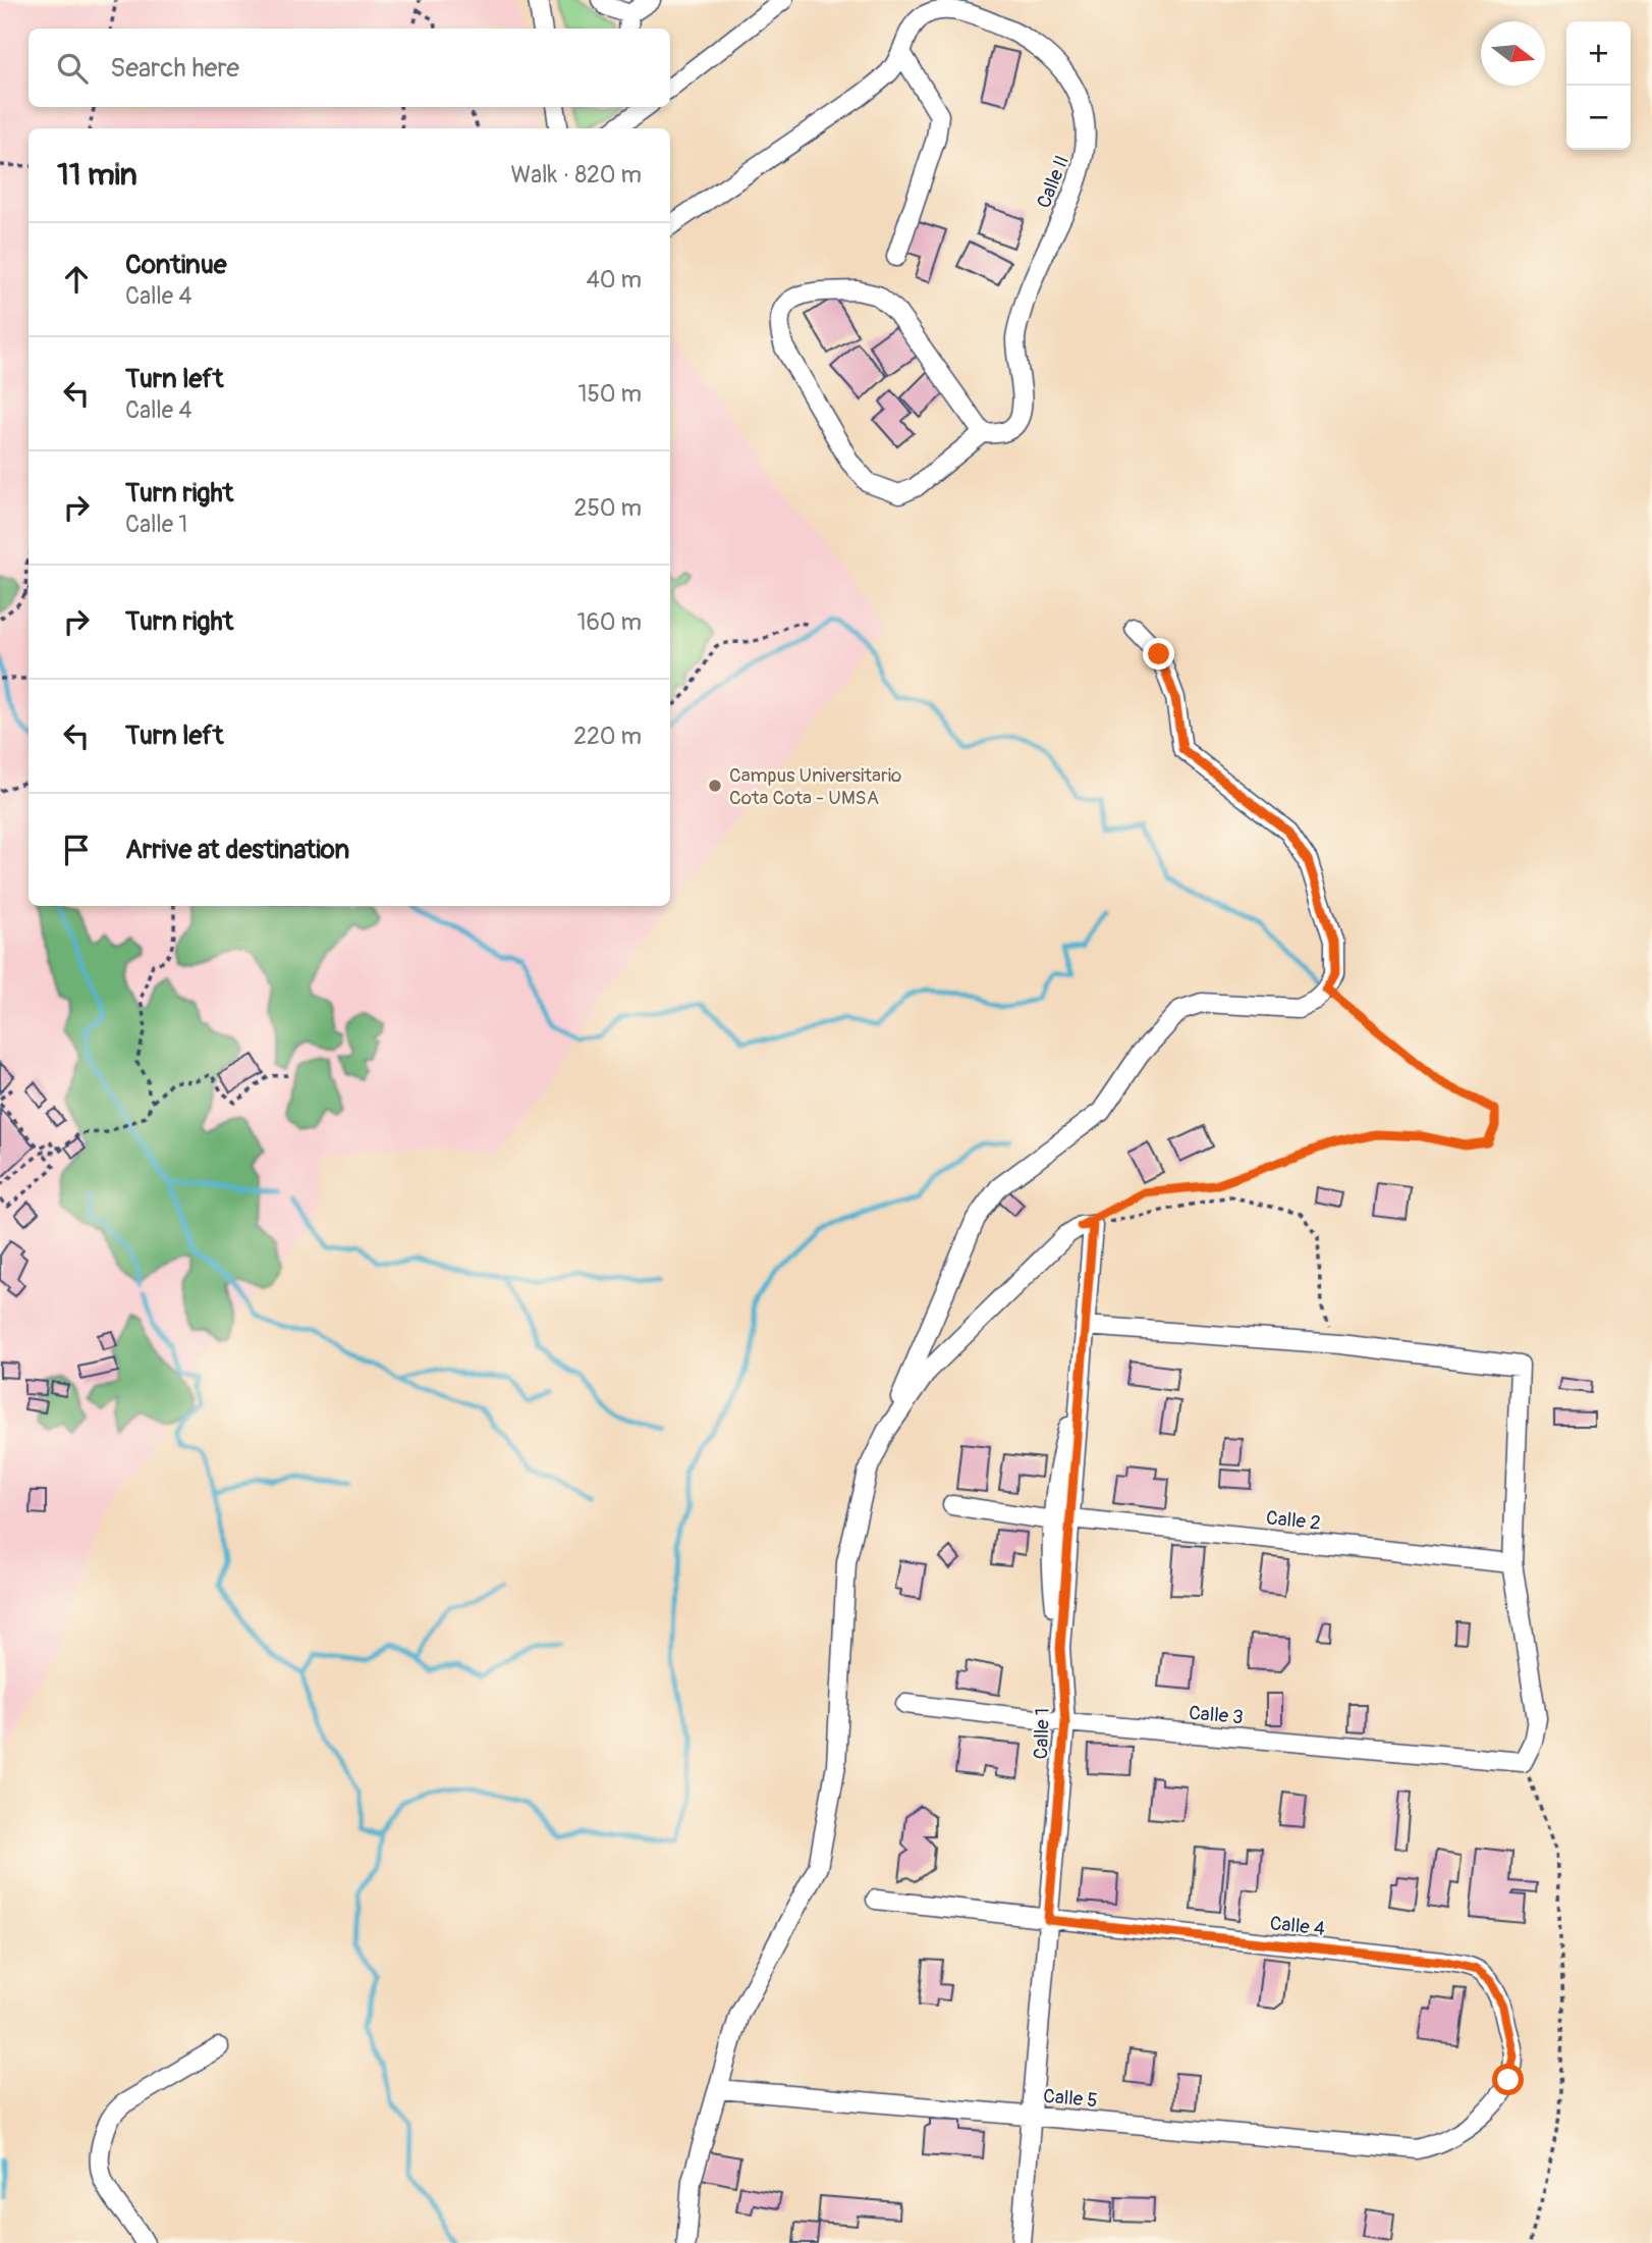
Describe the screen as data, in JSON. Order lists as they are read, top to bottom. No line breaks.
{"streets":{"street":["Calle II","Calle 2","Calle 3","Calle 1","Calle 4","Calle 5"]},"crossings":[["Calle 2","Calle 1"],["Calle 3","Calle 1"],["Calle 1","Calle 4"],["Calle 1","Calle 5"],["Calle 4","Calle 5"]],"places":["Campus Universitario Cota Cota - UMSA"],"north":"right","page":{"map_buttons":["+","−"],"search":"Search here","heading":["11 min","Walk · 820 m"],"list":[["Continue","Calle 4","40 m"],["Turn left","Calle 4","150 m"],["Turn right","Calle 1","250 m"],["Turn right","160 m"],["Turn left","220 m"],"Arrive at destination"]}}
